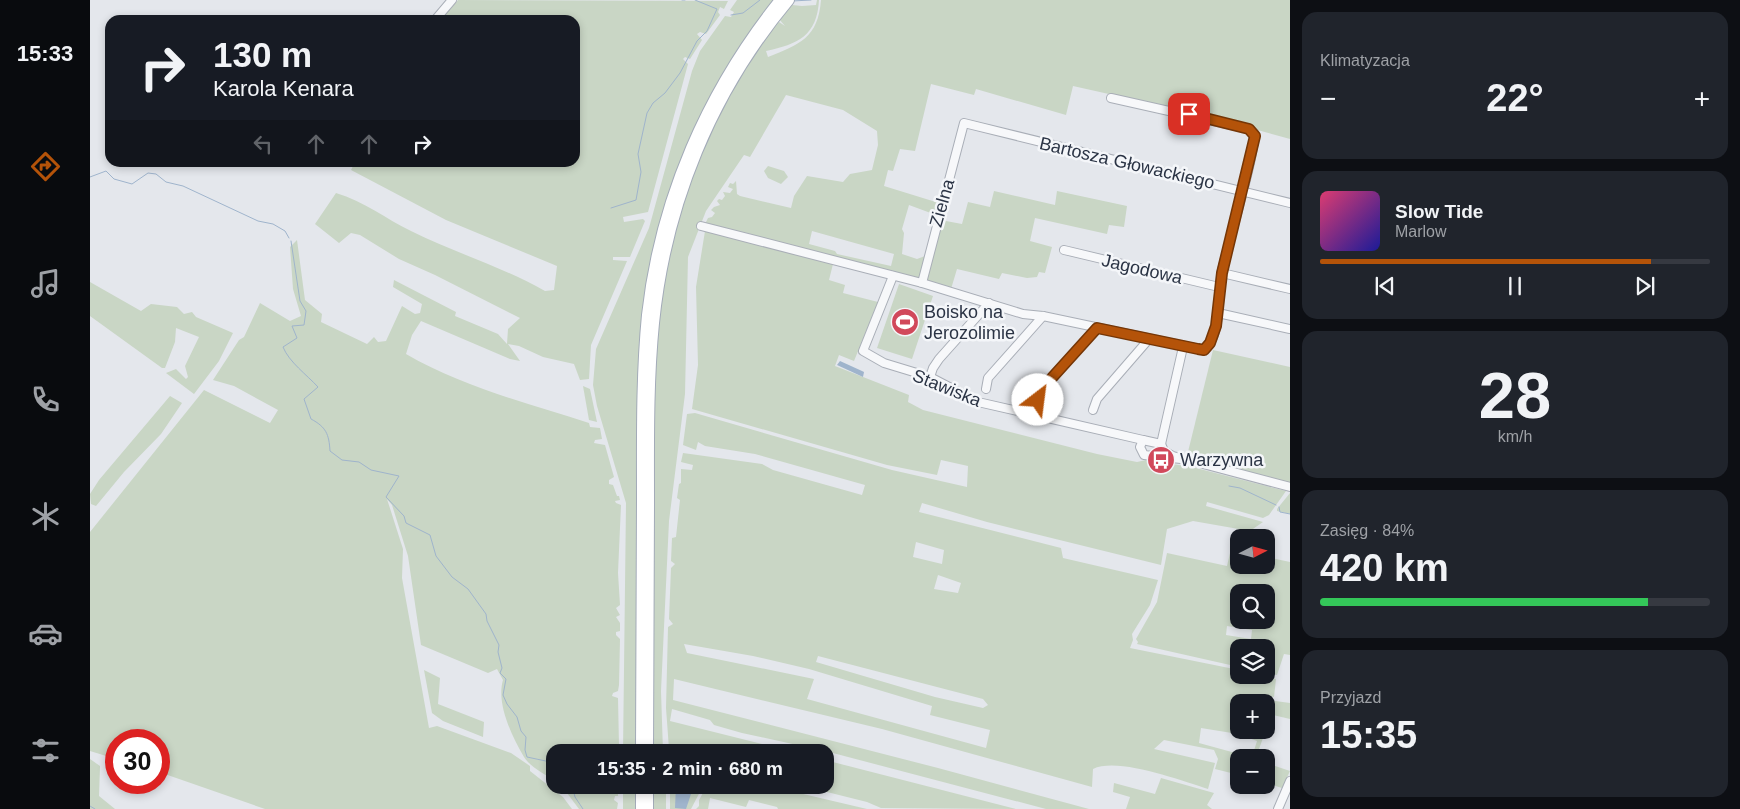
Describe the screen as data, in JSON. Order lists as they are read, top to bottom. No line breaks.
{"streets":{"street":["Bartosza Głowackiego","Zielna","Jagodowa","Stawiska"]},"crossings":[["Bartosza Głowackiego","Zielna"]],"places":{"sports":["Boisko na Jerozolimie"],"bus stop":["Warzywna"]},"north":"right","page":{"tabs":"15:33","tile":["Klimatyzacja",["28","km/h"],["Zasięg · 84%","420 km"],["Przyjazd","15:35"]],"turn":["130 m","Karola Kenara"],"heat":["−","22°","+"],"song":["Slow Tide","Marlow"],"map_buttons":["+","−"],"limit":"30","trip":"15:35 · 2 min · 680 m"}}
